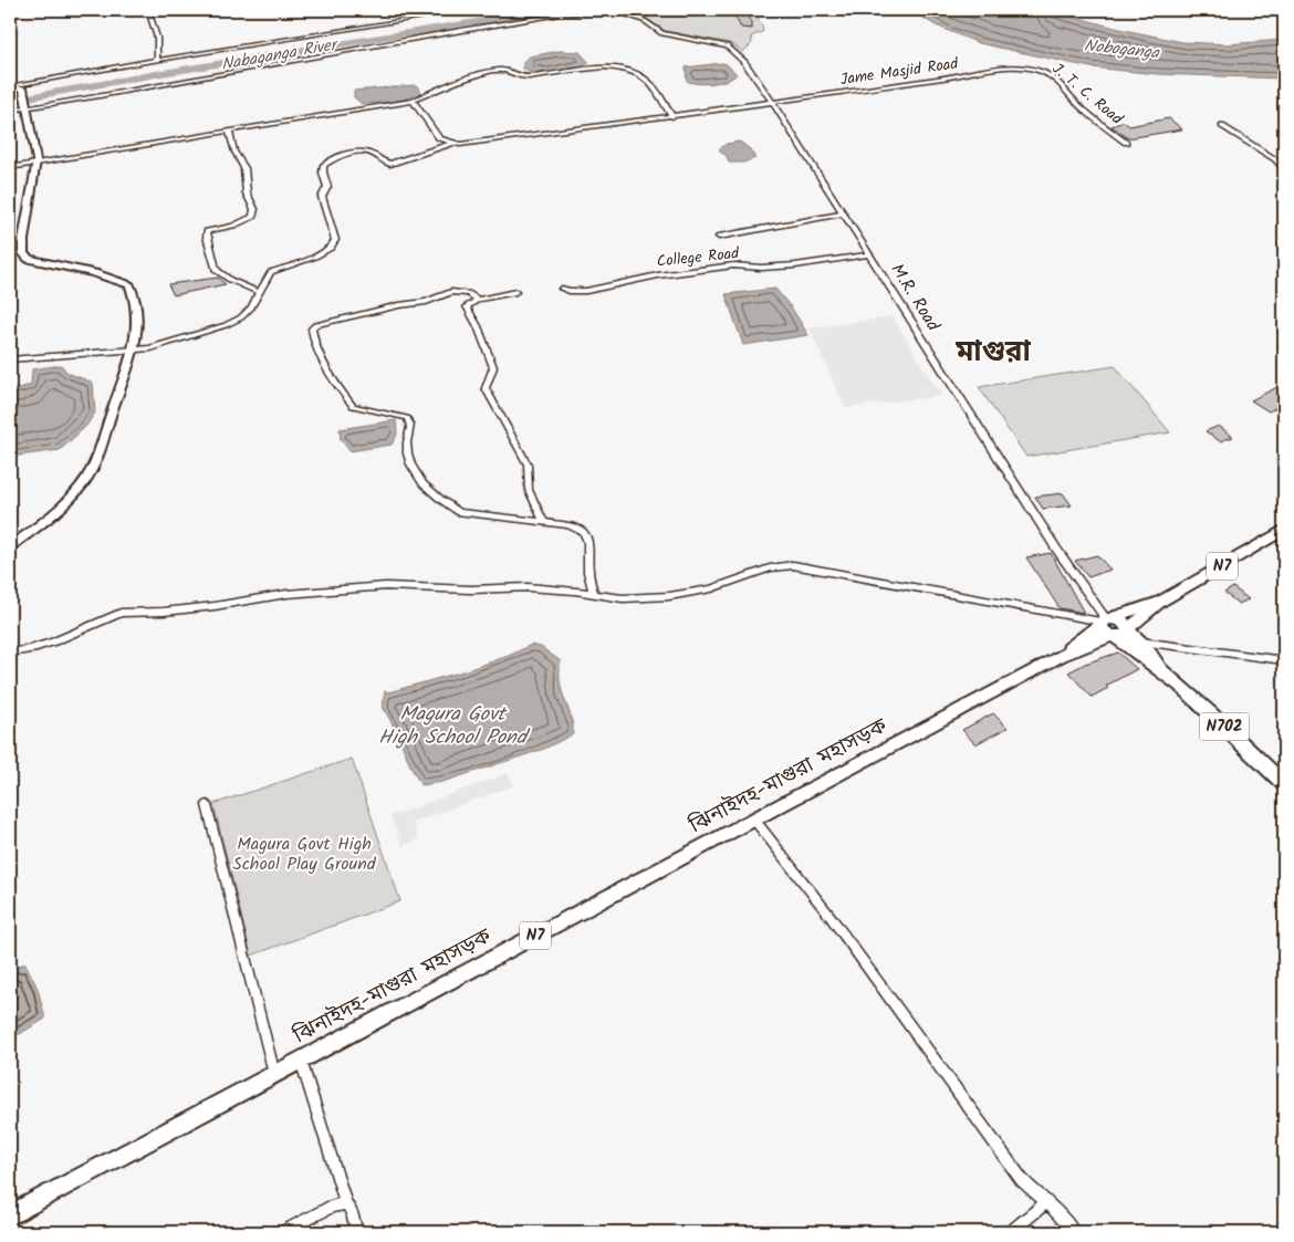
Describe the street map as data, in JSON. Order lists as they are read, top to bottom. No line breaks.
{"streets":{"highway":["N7","N702","ঝিনাইদহ-মাগুরা মহাসড়ক"],"street":["Jame Masjid Road","J. T. C. Road","College Road","M.R. Road"]},"crossings":[["Jame Masjid Road","J. T. C. Road"],["Jame Masjid Road","M.R. Road"],["College Road","M.R. Road"],["M.R. Road","N7"],["N7","N702"],["N7","ঝিনাইদহ-মাগুরা মহাসড়ক"]],"districts":["মাগুরা"],"water":["Noboganga","Nabaganga River","Magura Govt High School Pond"],"parks":["Magura Govt High School Play Ground"]}
